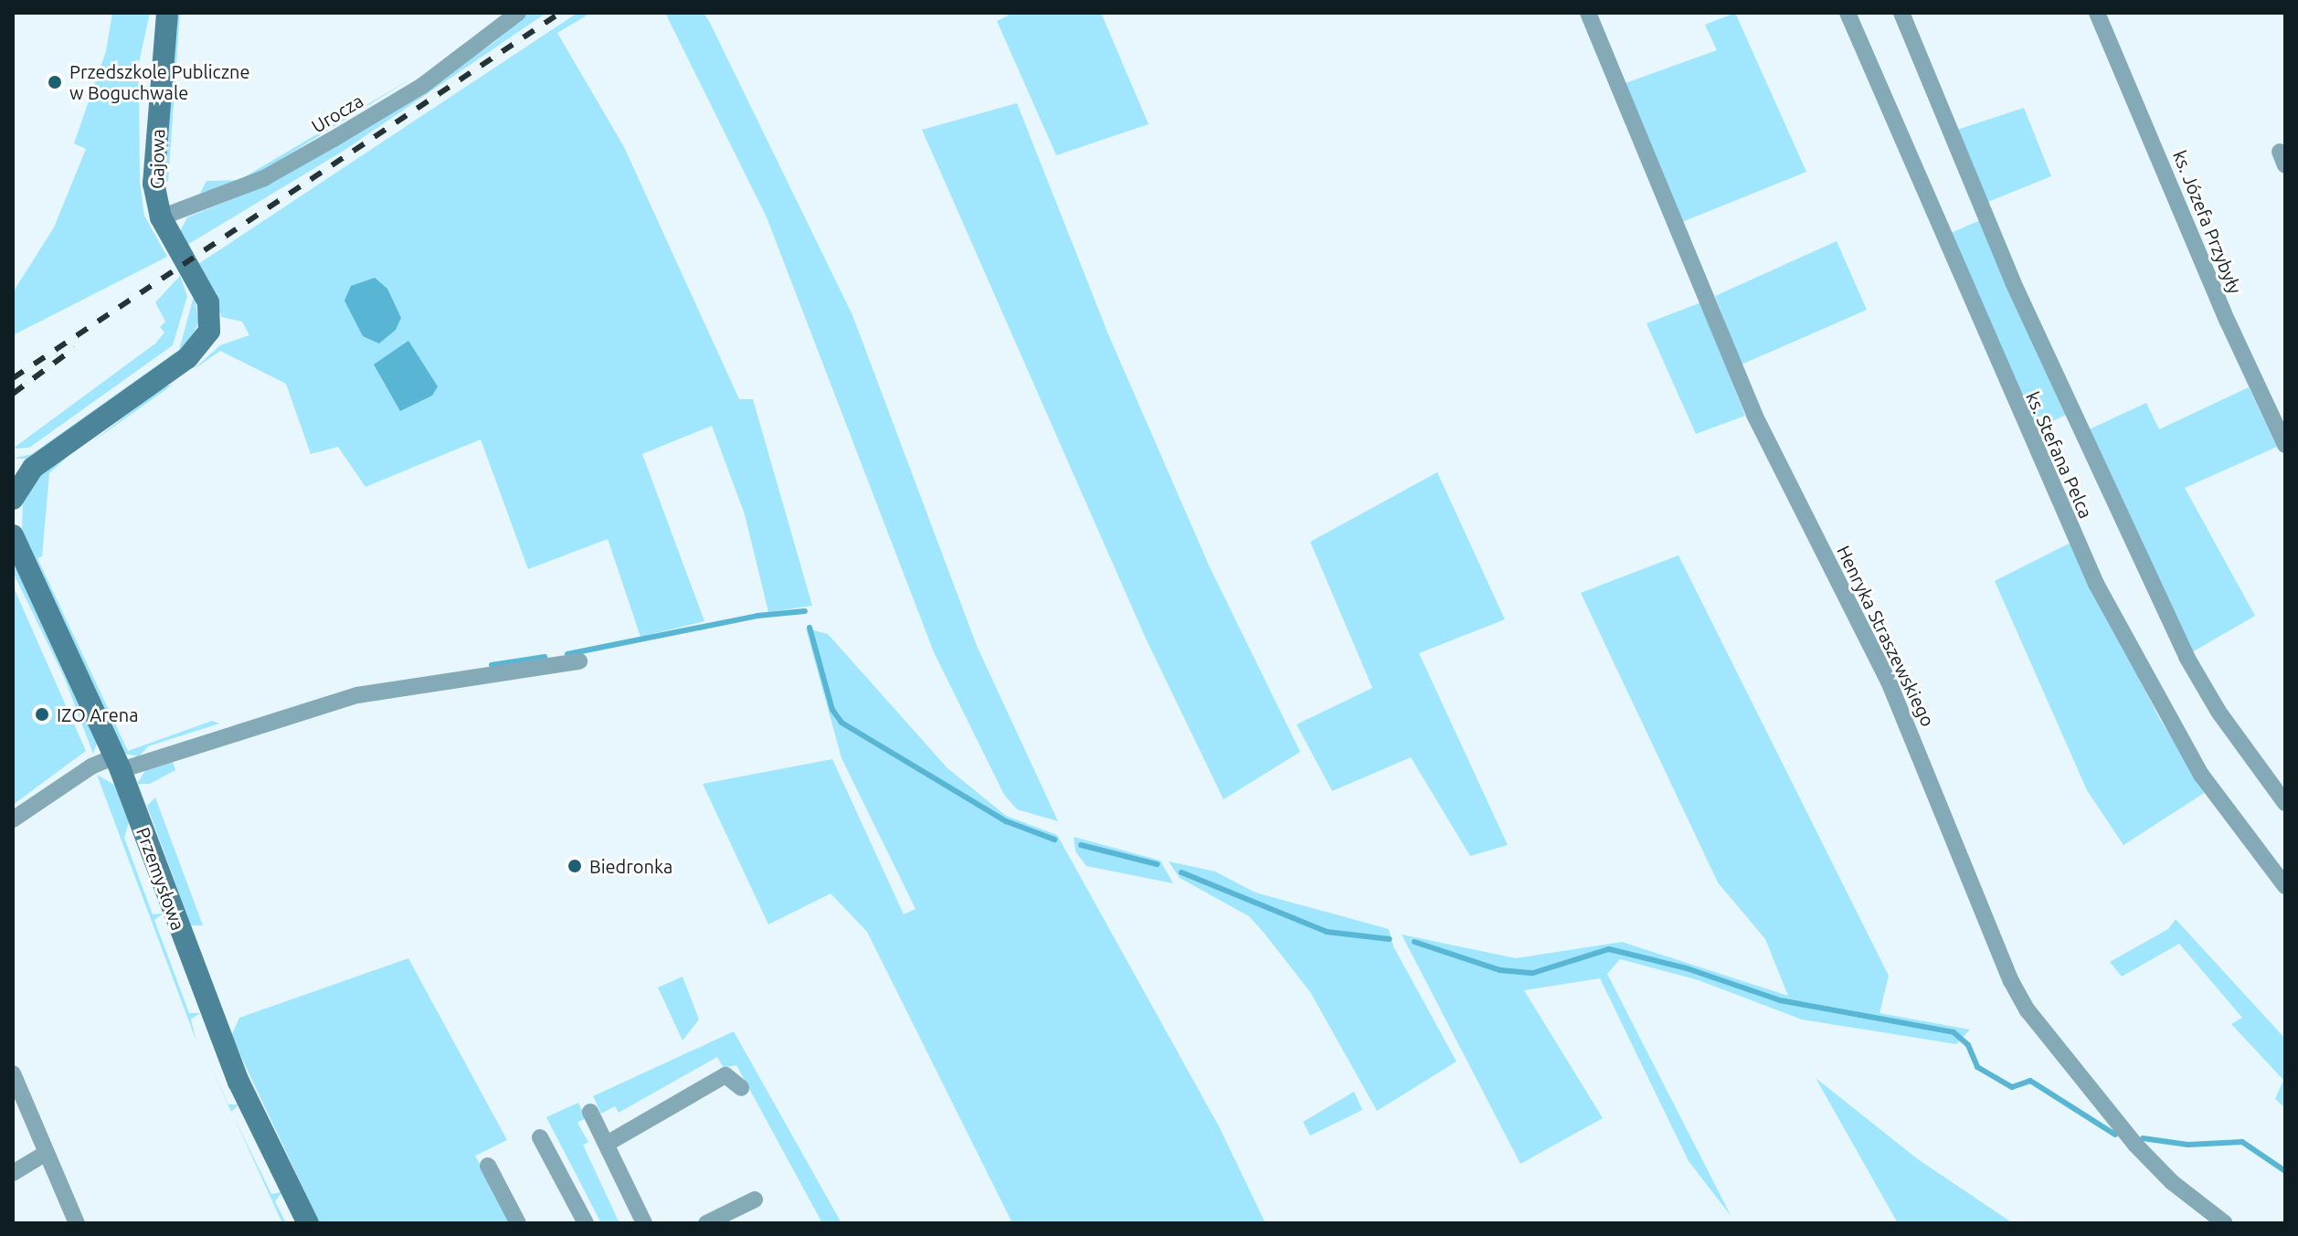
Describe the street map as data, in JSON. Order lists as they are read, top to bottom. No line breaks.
{"streets":{"street":["Urocza","Gajowa","ks. Józefa Przybyły","ks. Stefana Pelca","Henryka Straszewskiego","Przemysłowa"]},"crossings":[["Urocza","Gajowa"]],"places":["Przedszkole Publiczne w Boguchwale","IZO Arena","Biedronka"]}
